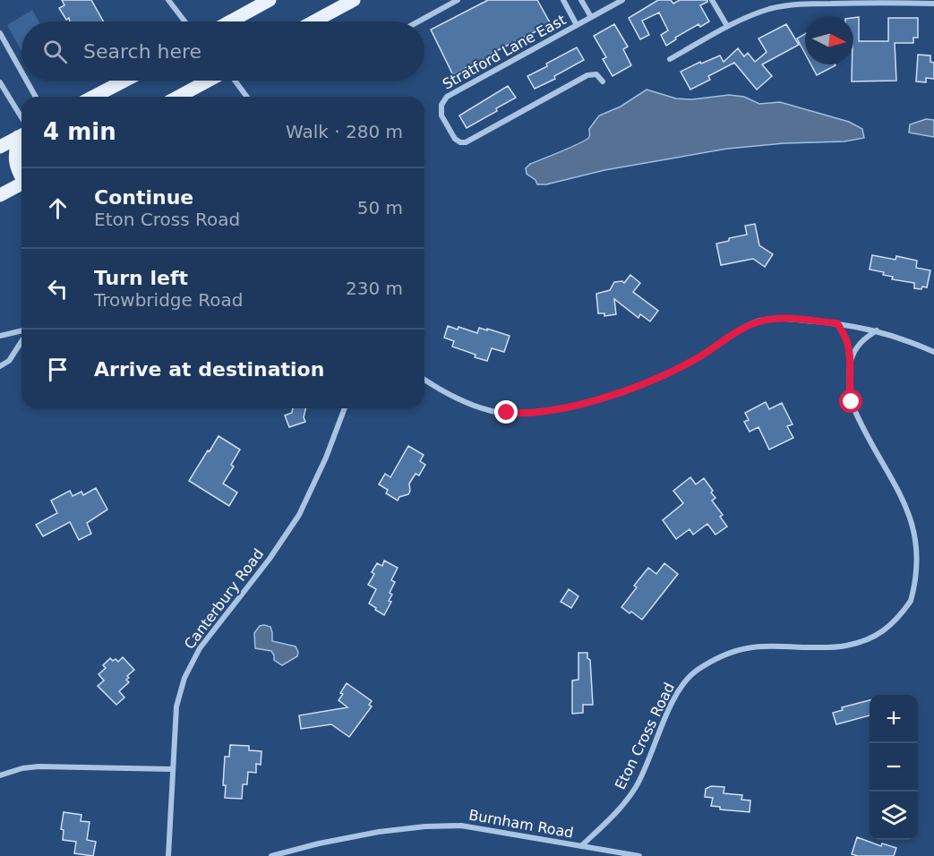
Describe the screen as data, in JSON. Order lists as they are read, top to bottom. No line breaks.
{"streets":{"street":["Stratford Lane East","Canterbury Road","Eton Cross Road","Burnham Road"]},"crossings":[["Eton Cross Road","Burnham Road"]],"north":"right","page":{"search":"Search here","heading":["4 min","Walk · 280 m"],"list":[["Continue","Eton Cross Road","50 m"],["Turn left","Trowbridge Road","230 m"],"Arrive at destination"],"map_buttons":["+","−"]}}
